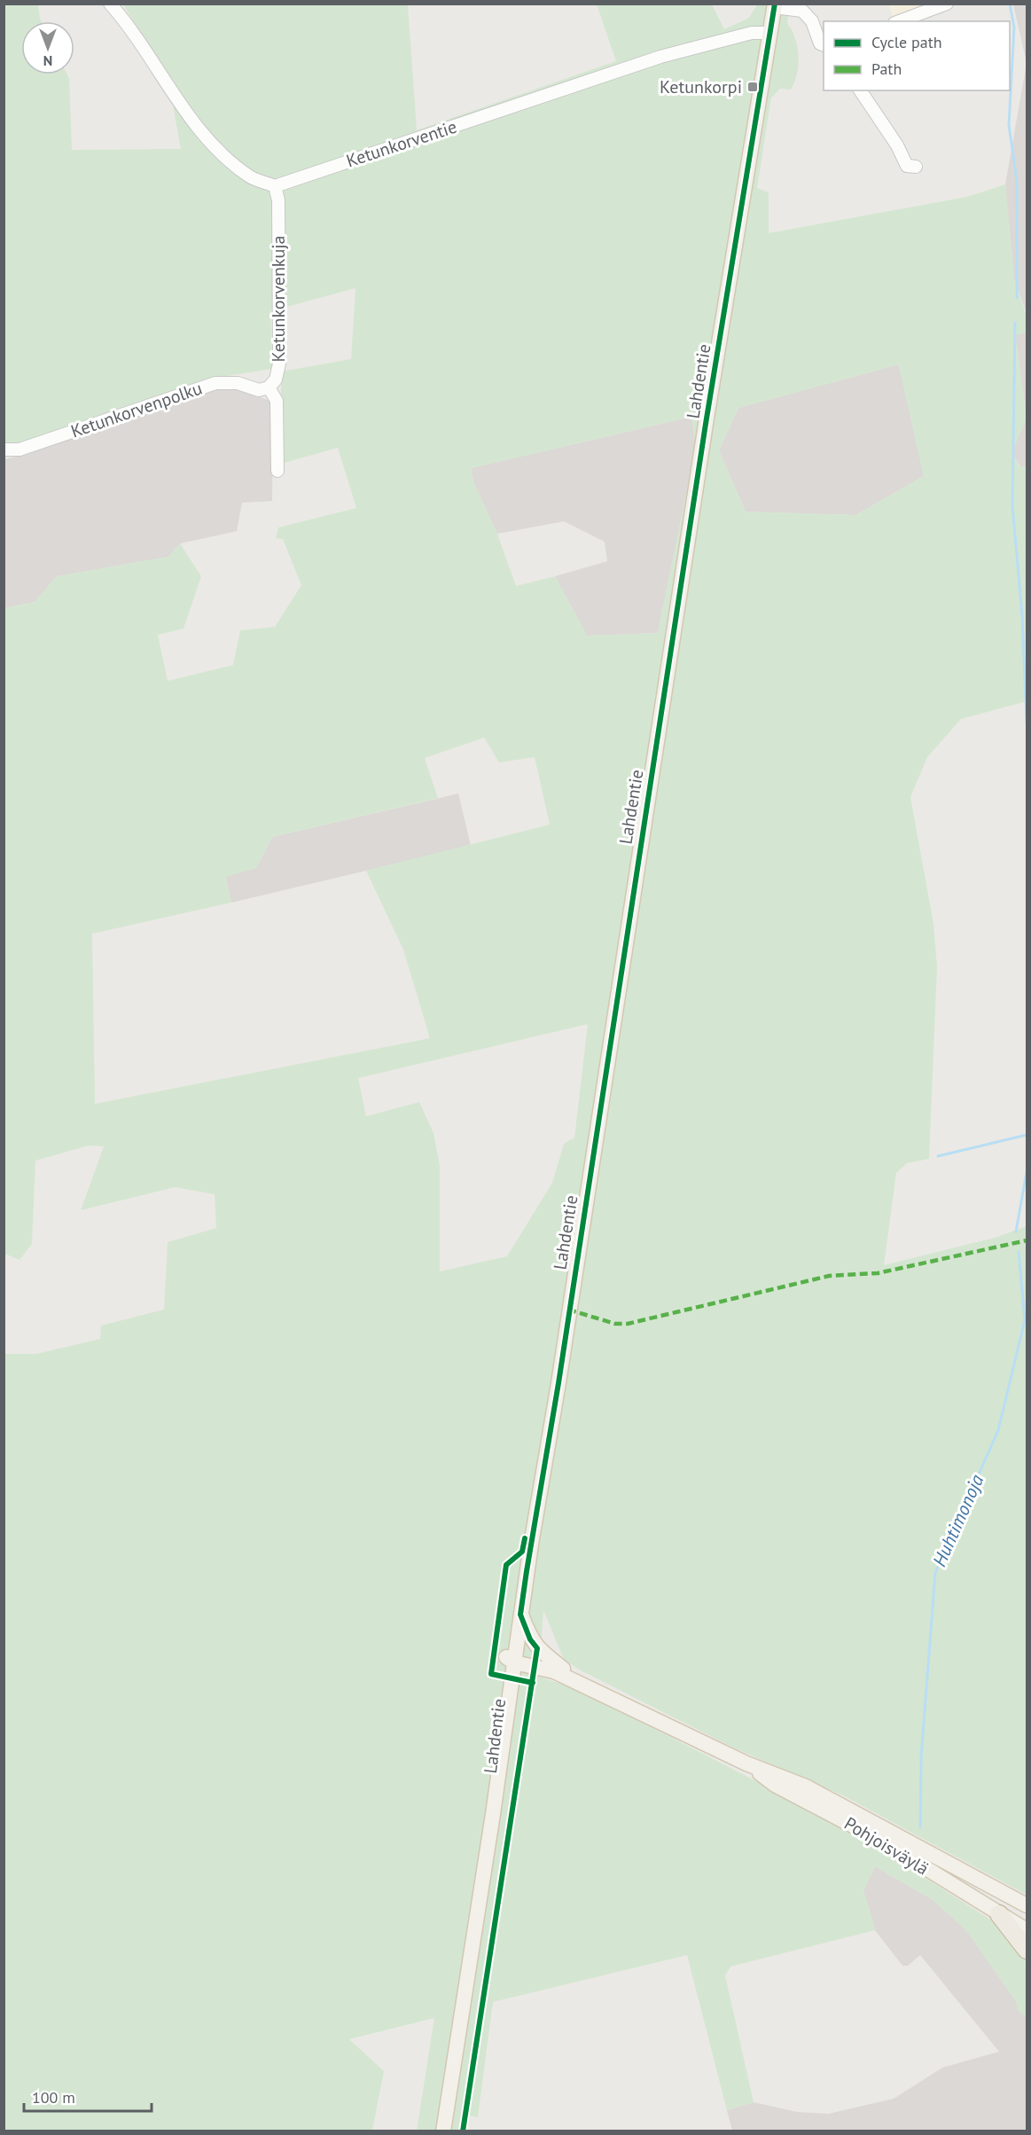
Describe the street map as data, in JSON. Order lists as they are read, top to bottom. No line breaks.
{"streets":{"main road":["Lahdentie","Pohjoisväylä"],"street":["Ketunkorventie","Ketunkorvenkuja","Ketunkorvenpolku"]},"crossings":[["Ketunkorventie","Ketunkorvenkuja"],["Ketunkorventie","Lahdentie"],["Ketunkorvenkuja","Ketunkorvenpolku"],["Lahdentie","Pohjoisväylä"]],"water":["Huhtimonoja"],"places":{"transit":["Ketunkorpi"]},"legend":["Cycle path","Path"],"scale_bar":"100 m","north":"bottom"}
